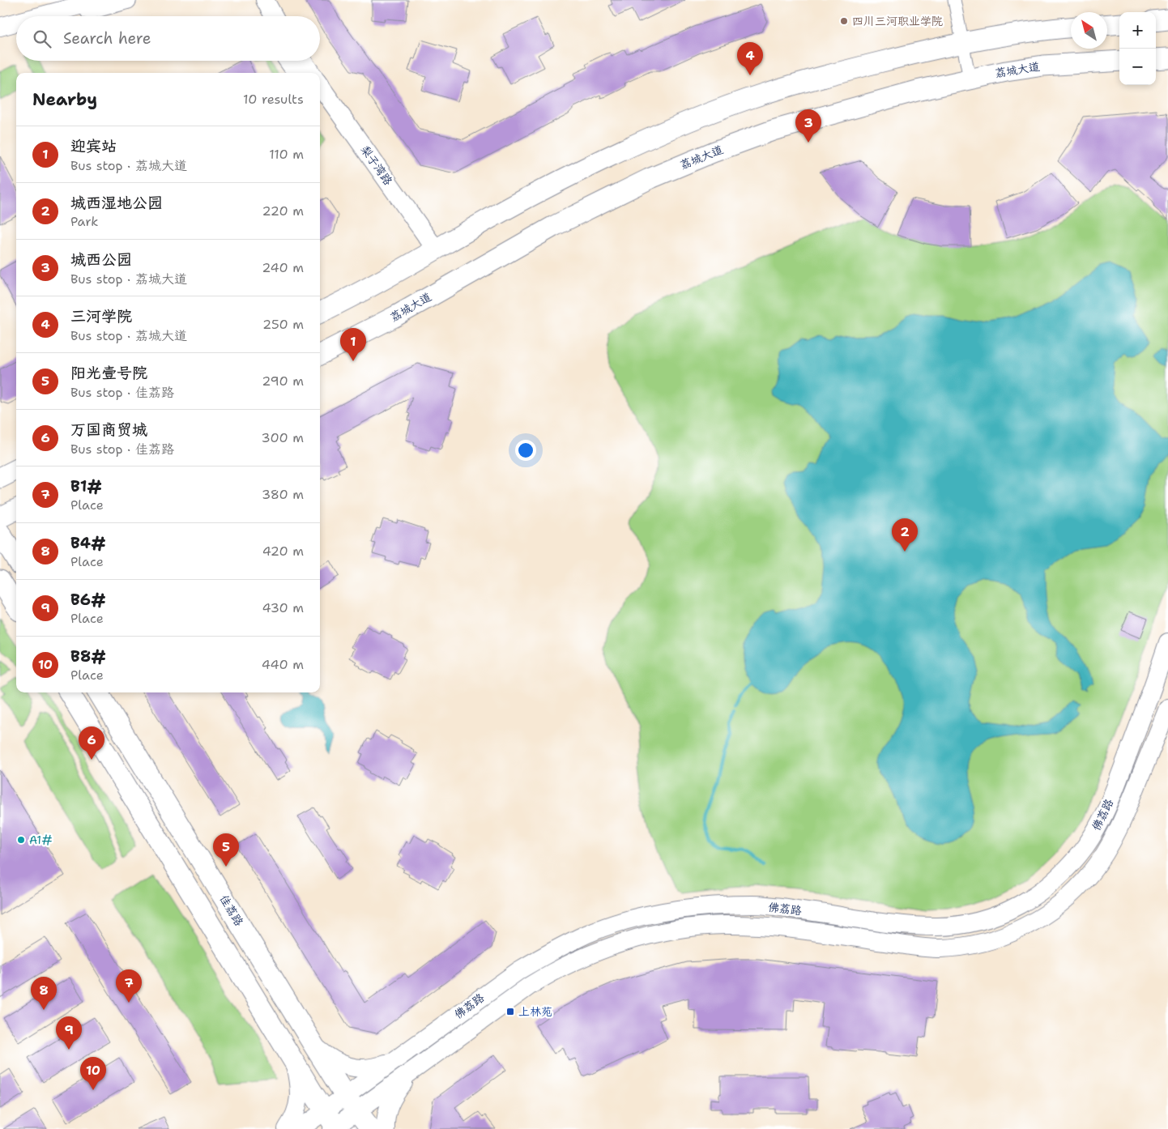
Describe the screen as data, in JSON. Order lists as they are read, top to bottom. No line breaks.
{"streets":{"main road":["荔城大道","梨子湾路","佛荔路","佳荔路"]},"crossings":[["佛荔路","佳荔路"]],"places":{"other":["四川三河职业学院","A1#"],"transit":["上林苑"]},"north":"top left","page":{"map_buttons":["+","−"],"search":"Search here","pins":["4","3","1","2","6","5","7","8","9","10"],"heading":["Nearby","10 results"],"list":[{"mark":"1","name":"迎宾站","note":"Bus stop · 荔城大道","value":"110 m"},{"mark":"2","name":"城西湿地公园","note":"Park","value":"220 m"},{"mark":"3","name":"城西公园","note":"Bus stop · 荔城大道","value":"240 m"},{"mark":"4","name":"三河学院","note":"Bus stop · 荔城大道","value":"250 m"},{"mark":"5","name":"阳光壹号院","note":"Bus stop · 佳荔路","value":"290 m"},{"mark":"6","name":"万国商贸城","note":"Bus stop · 佳荔路","value":"300 m"},{"mark":"7","name":"B1#","note":"Place","value":"380 m"},{"mark":"8","name":"B4#","note":"Place","value":"420 m"},{"mark":"9","name":"B6#","note":"Place","value":"430 m"},{"mark":"10","name":"B8#","note":"Place","value":"440 m"}]}}
